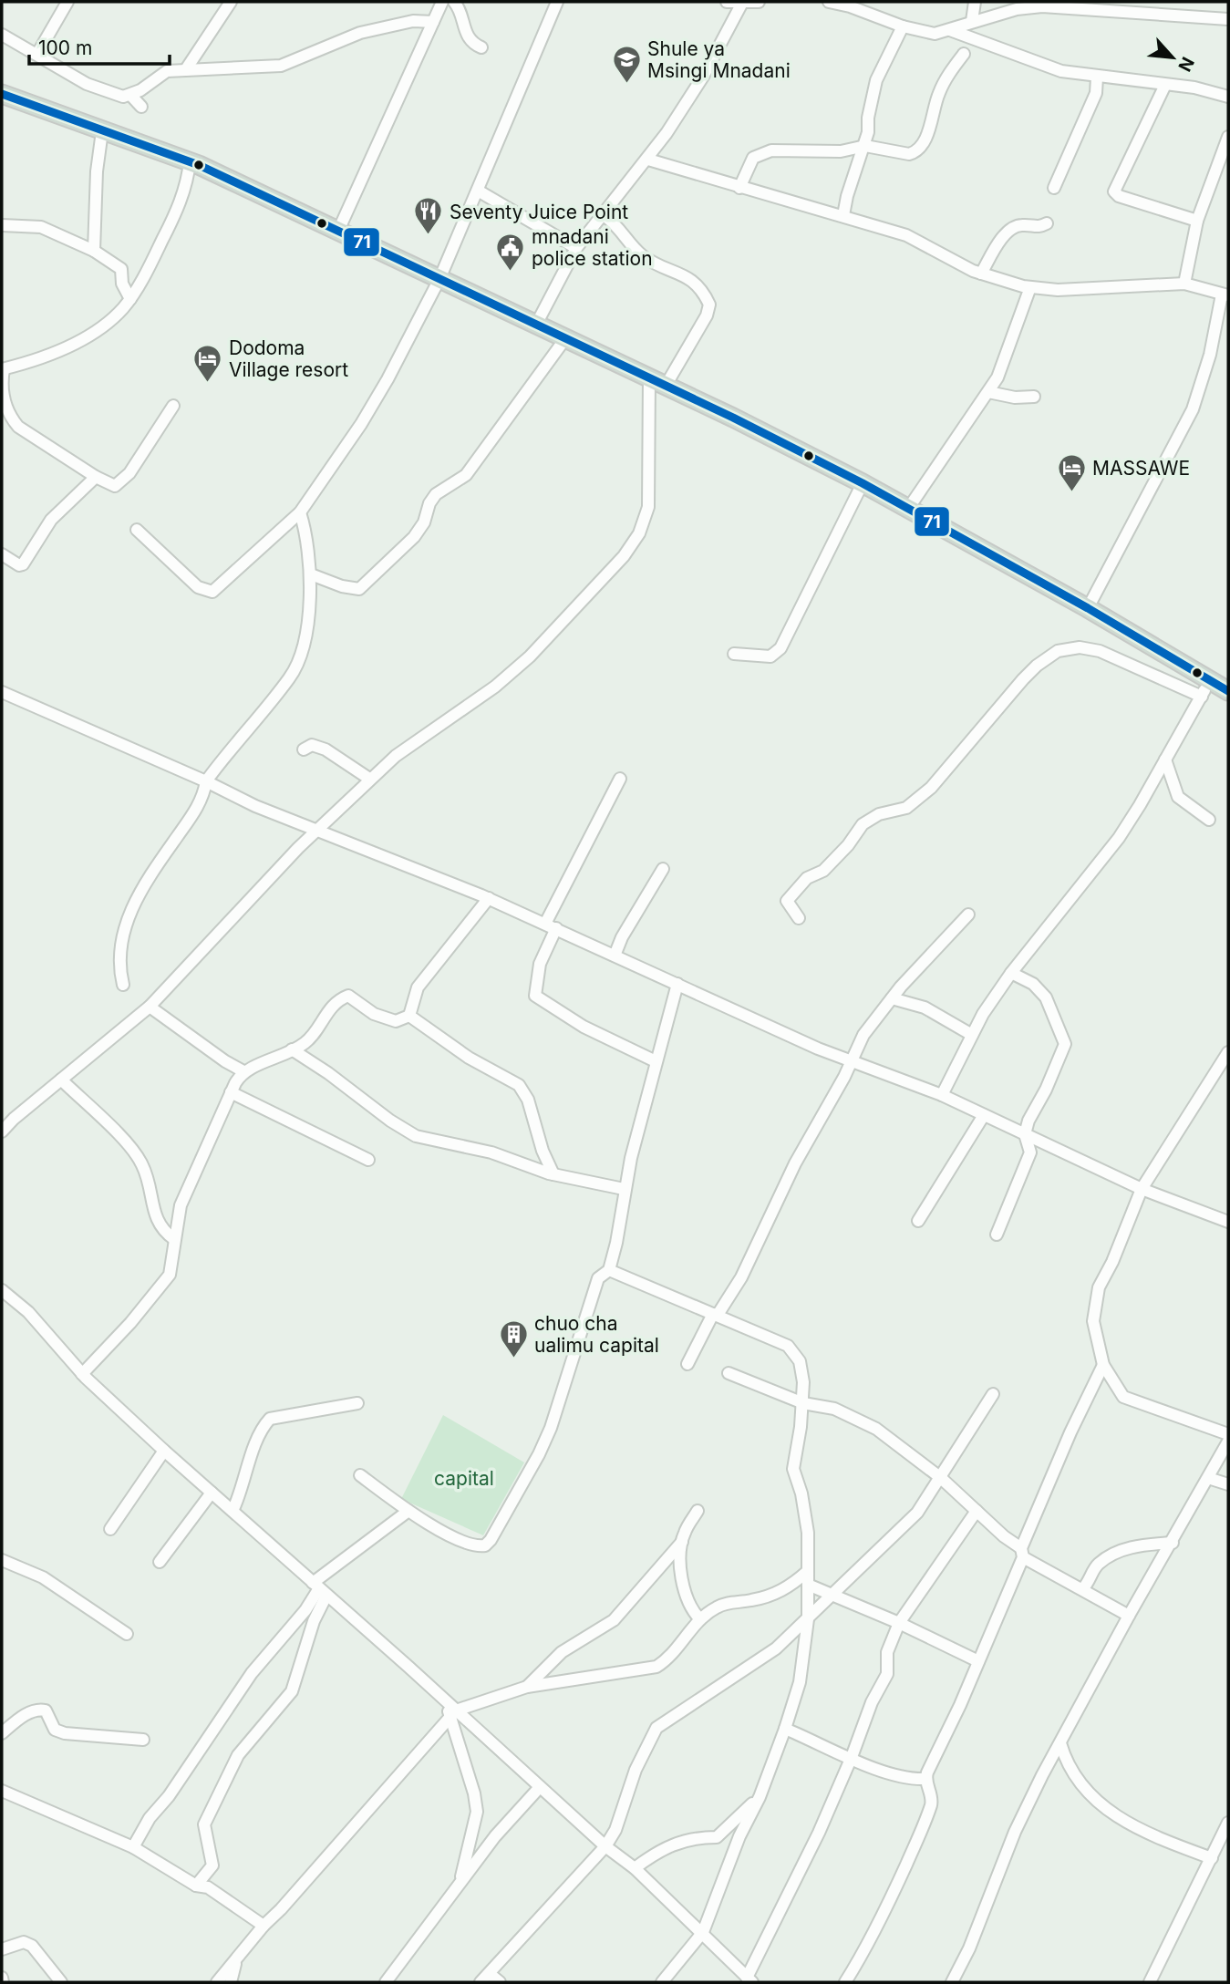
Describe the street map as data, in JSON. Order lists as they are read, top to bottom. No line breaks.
{"parks":["capital"],"places":{"school or university":["Shule ya Msingi Mnadani"],"restaurant":["Seventy Juice Point"],"public building":["mnadani police station"],"hotel":["Dodoma Village resort","MASSAWE"],"building":["chuo cha ualimu capital"]},"lines":["transit line 71"],"scale_bar":"100 m","north":"bottom right"}
